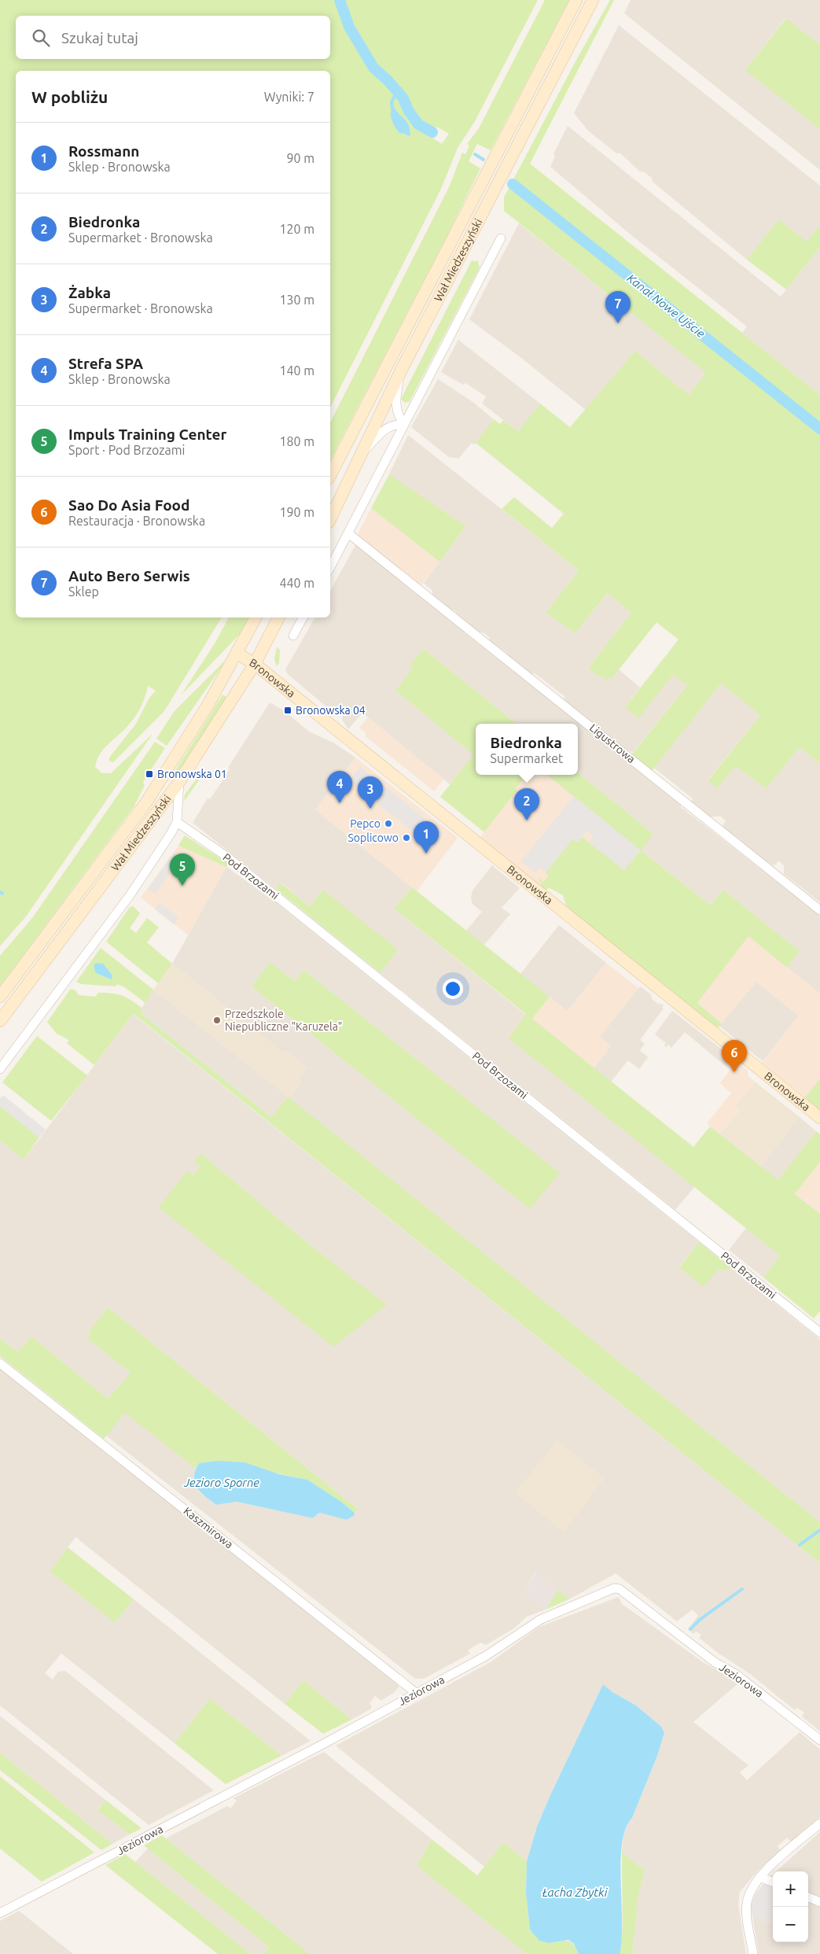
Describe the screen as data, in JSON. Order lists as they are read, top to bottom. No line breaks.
{"streets":{"main road":["Wał Miedzeszyński","Bronowska"],"street":["Ligustrowa","Pod Brzozami","Kaszmirowa","Jeziorowa"]},"crossings":[["Wał Miedzeszyński","Bronowska"],["Kaszmirowa","Jeziorowa"]],"water":["Kanał Nowe Ujście","Jezioro Sporne","Łacha Zbytki"],"places":{"transit":["Bronowska 04","Bronowska 01"],"other":["Pepco","Soplicowo","Przedszkole Niepubliczne \"Karuzela\""]},"page":{"search":"Szukaj tutaj","heading":["W pobliżu","Wyniki: 7"],"list":[{"mark":"1","name":"Rossmann","note":"Sklep · Bronowska","value":"90 m"},{"mark":"2","name":"Biedronka","note":"Supermarket · Bronowska","value":"120 m"},{"mark":"3","name":"Żabka","note":"Supermarket · Bronowska","value":"130 m"},{"mark":"4","name":"Strefa SPA","note":"Sklep · Bronowska","value":"140 m"},{"mark":"5","name":"Impuls Training Center","note":"Sport · Pod Brzozami","value":"180 m"},{"mark":"6","name":"Sao Do Asia Food","note":"Restauracja · Bronowska","value":"190 m"},{"mark":"7","name":"Auto Bero Serwis","note":"Sklep","value":"440 m"}],"pins":["7","4","3","2","1","5","6"],"popup":["Biedronka","Supermarket"],"map_buttons":["+","−"]}}
